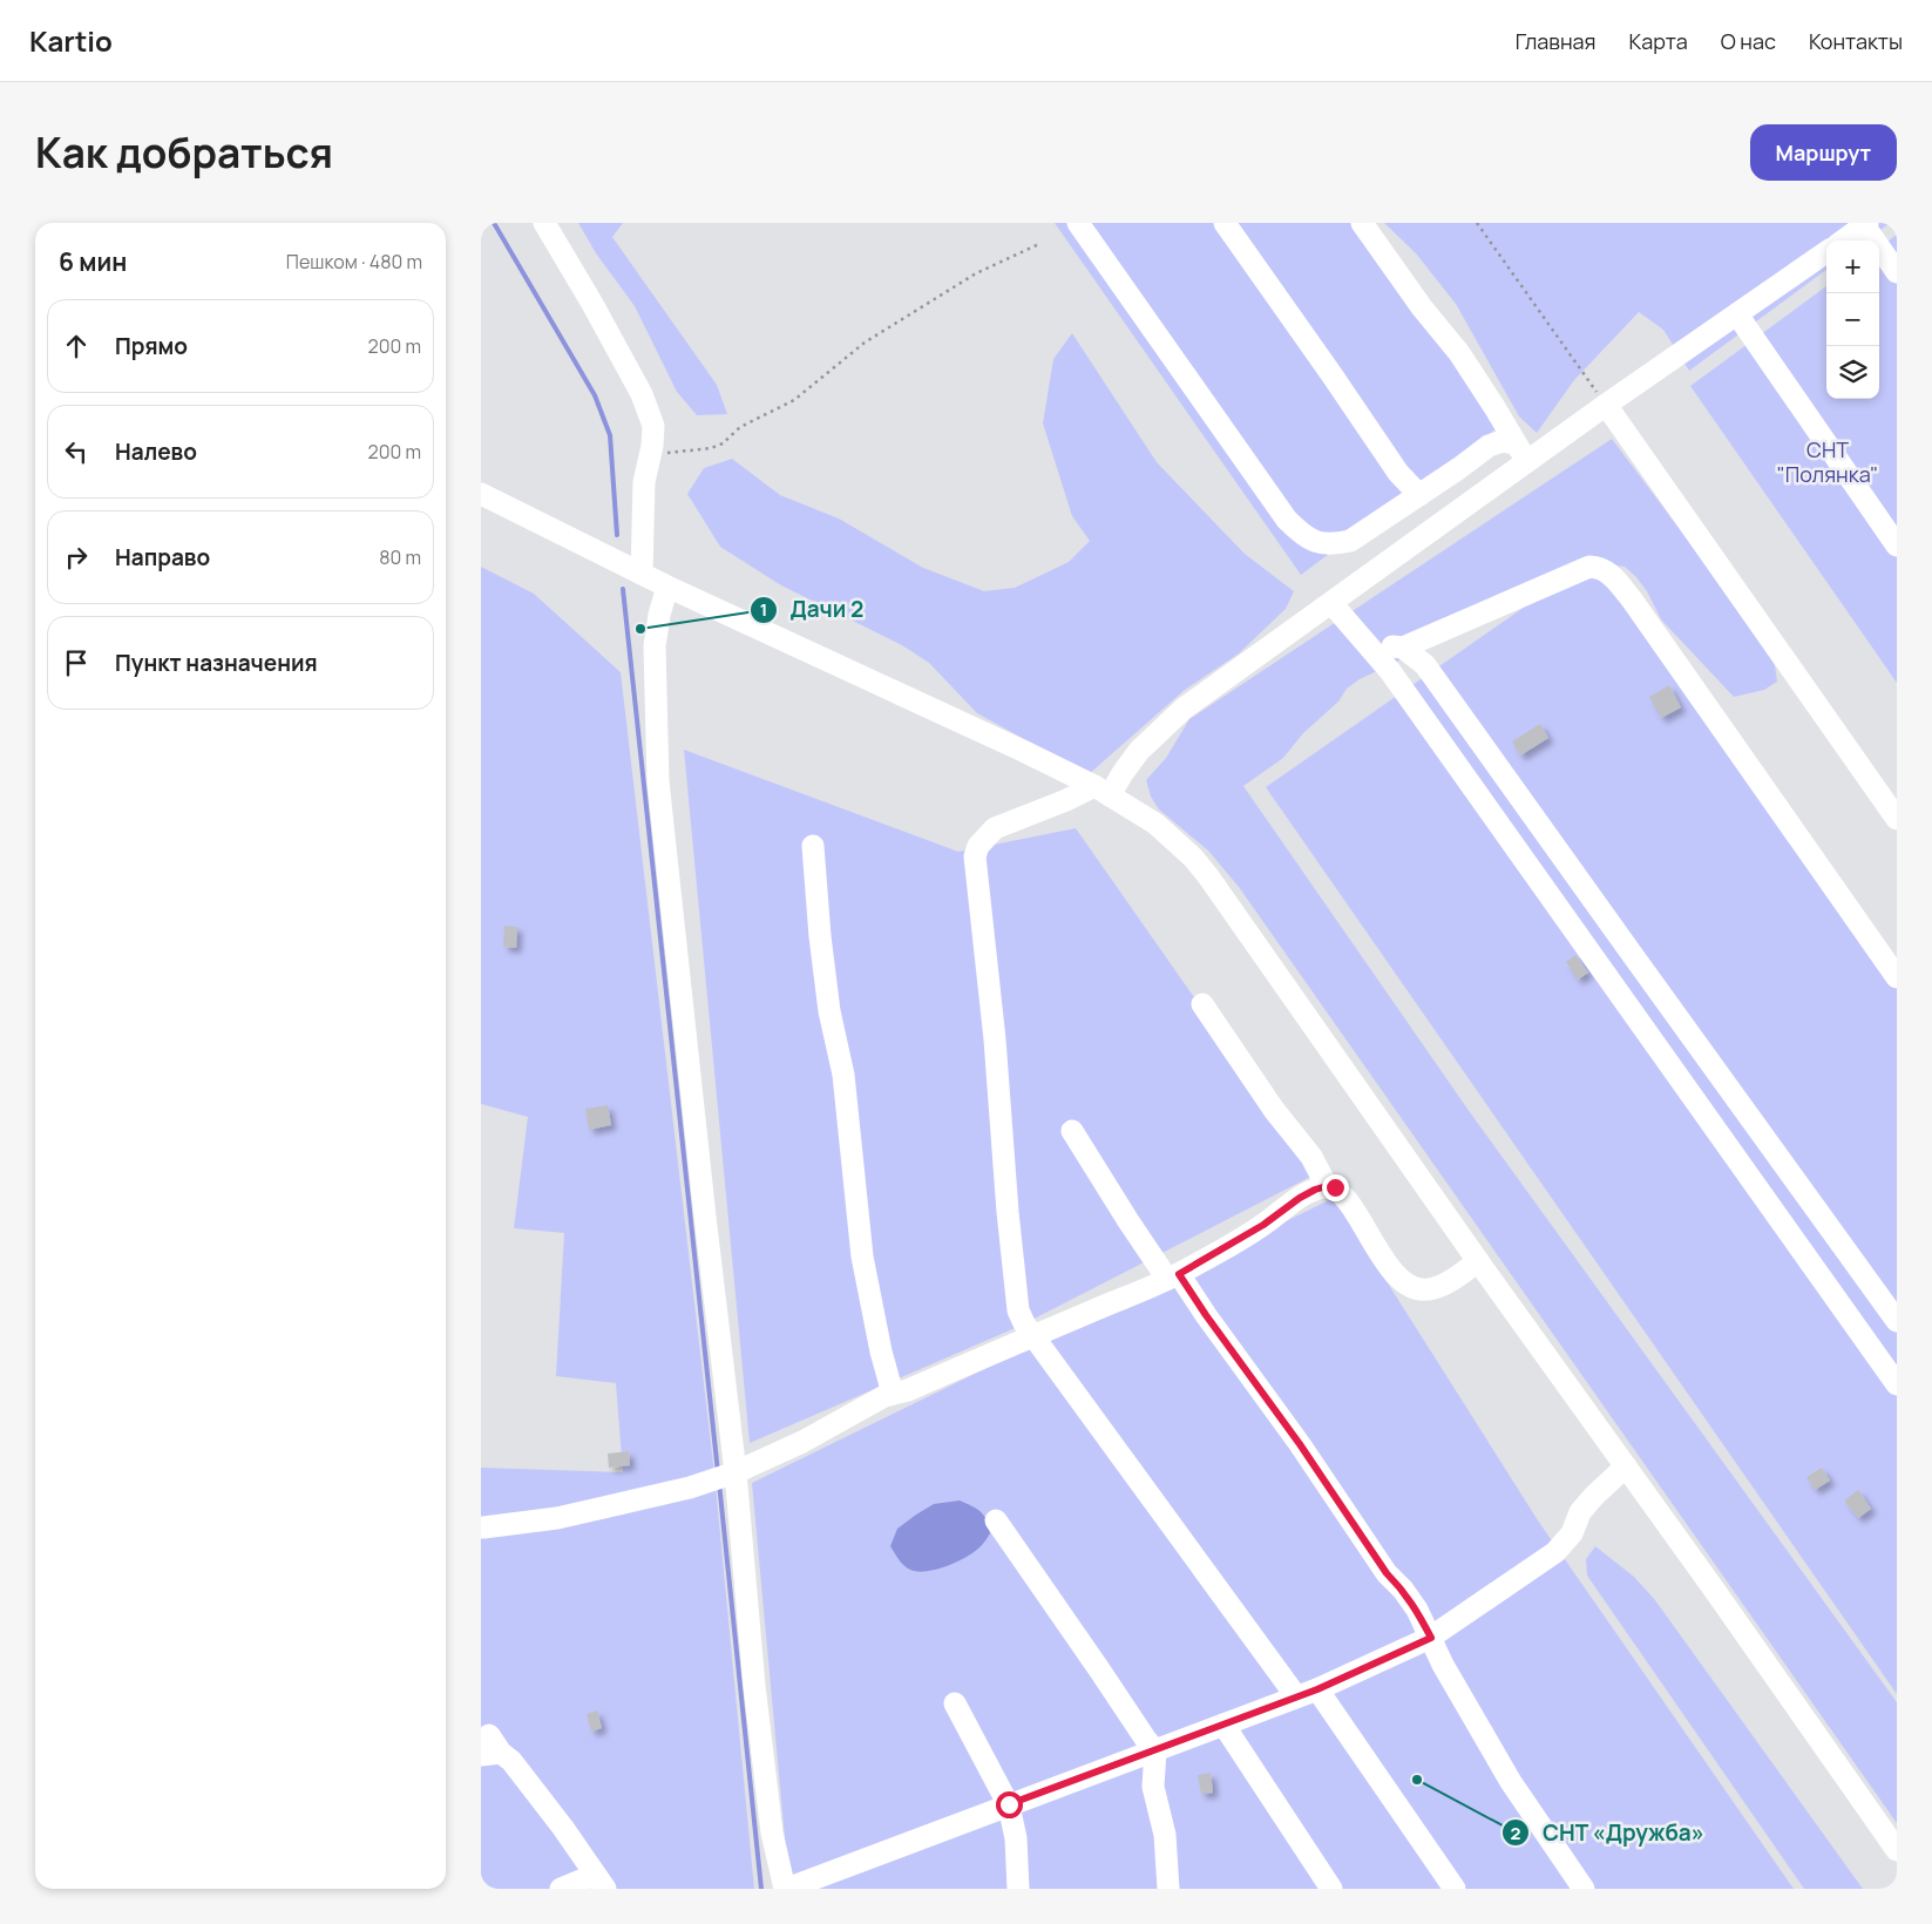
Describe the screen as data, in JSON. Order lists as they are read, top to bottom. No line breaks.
{"parks":["СНТ \"Полянка\""],"places":["Дачи 2","СНТ «Дружба»"],"page":{"header":"Kartio","nav":["Главная","Карта","О нас","Контакты"],"title":"Как добраться","buttons":"Маршрут","heading":["6 мин","Пешком · 480 m"],"map_buttons":["+","−"],"list":[["Прямо","200 m"],["Налево","200 m"],["Направо","80 m"],"Пункт назначения"]}}
